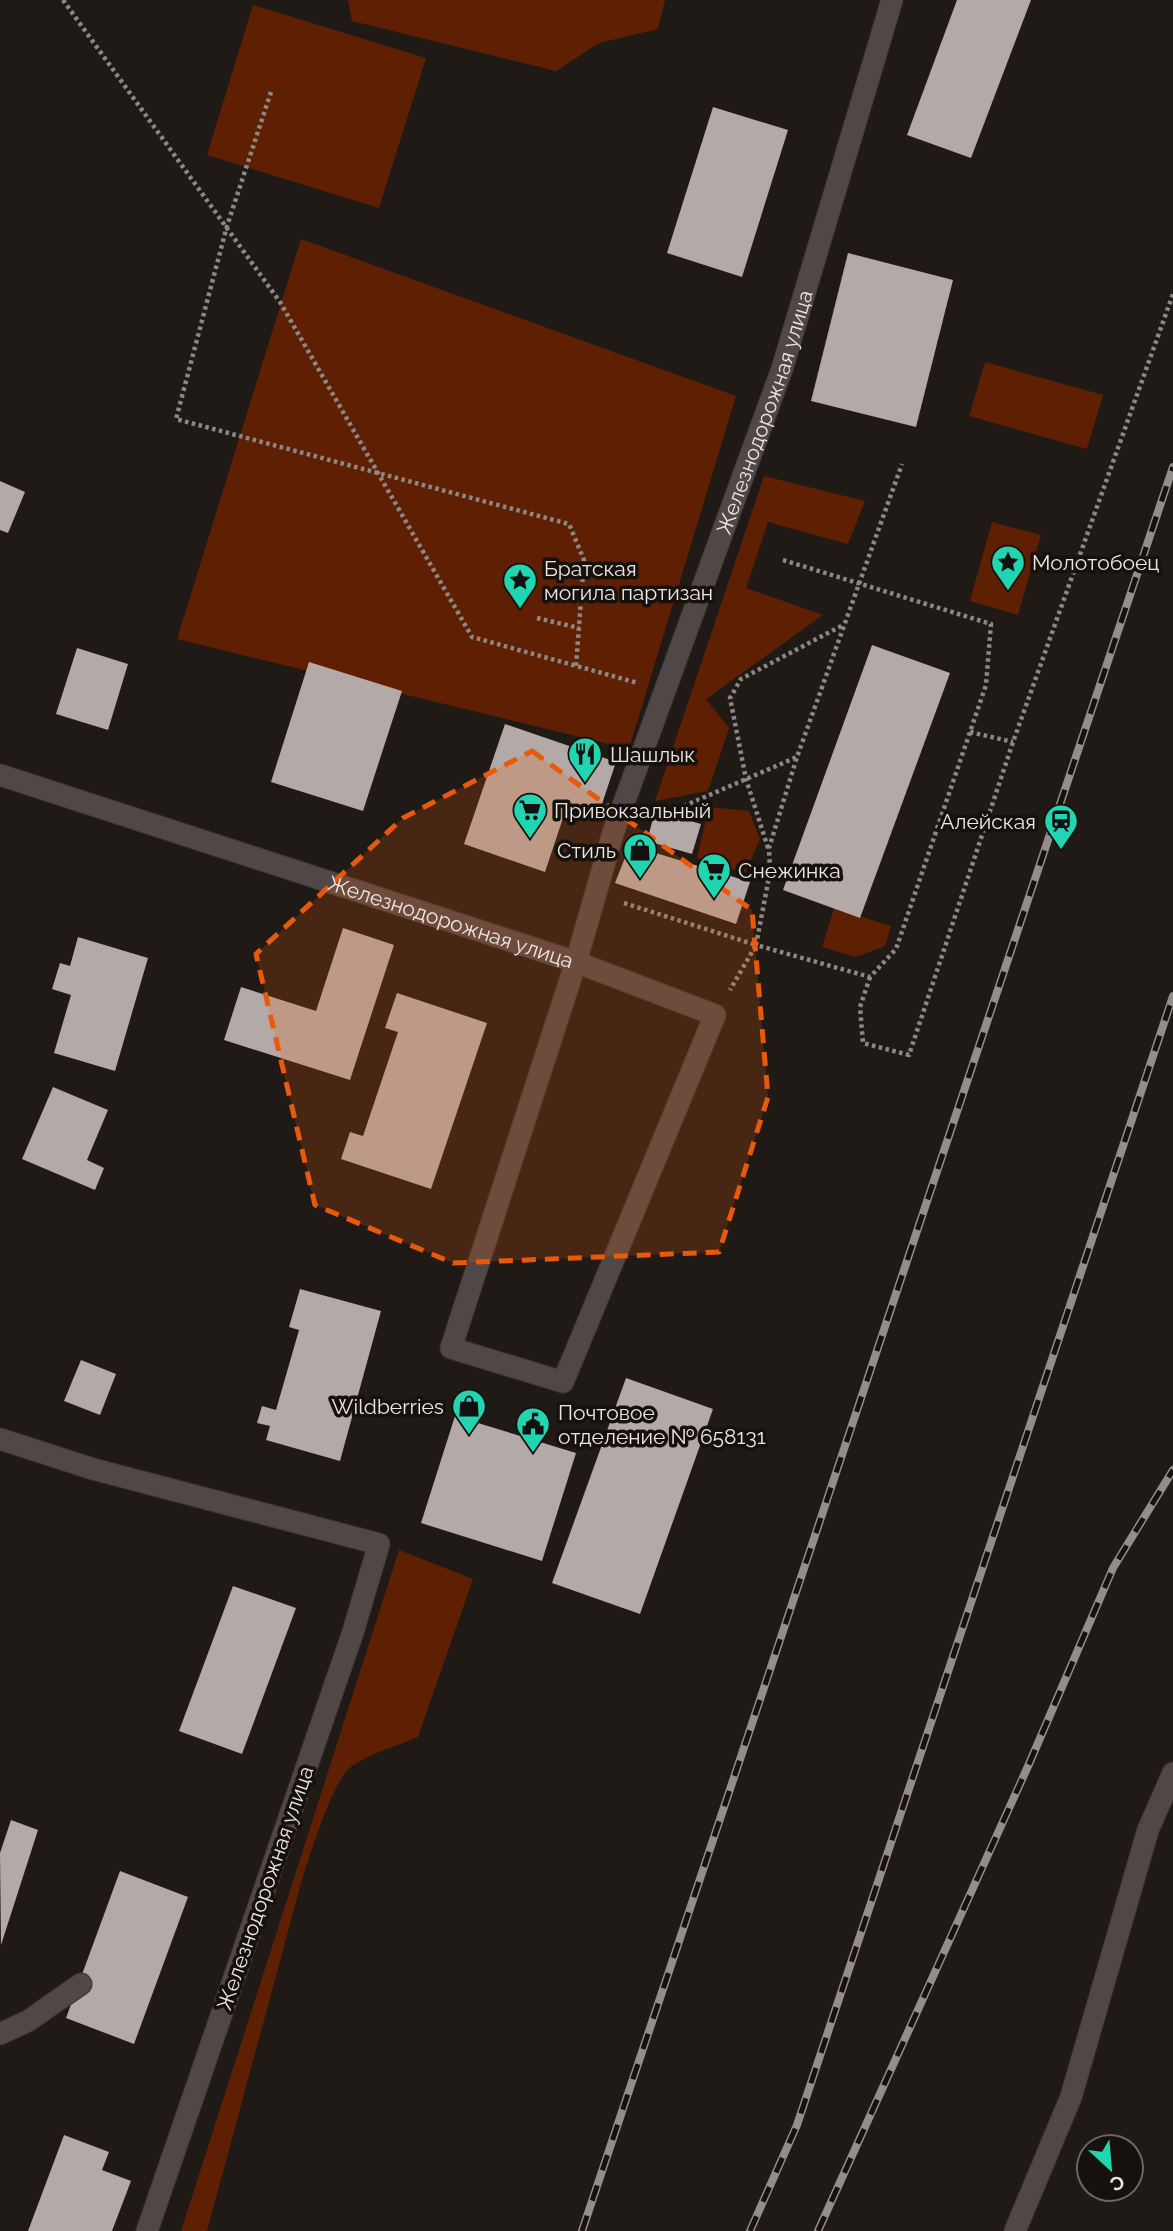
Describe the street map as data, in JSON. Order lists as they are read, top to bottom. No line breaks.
{"streets":{"street":["Железнодорожная улица"]},"places":{"place":["Молотобоец","Братская могила партизан"],"restaurant":["Шашлык"],"supermarket":["Привокзальный","Снежинка"],"station":["Алейская"],"shop":["Стиль","Wildberries"],"public building":["Почтовое отделение № 658131"]},"north":"bottom right"}
